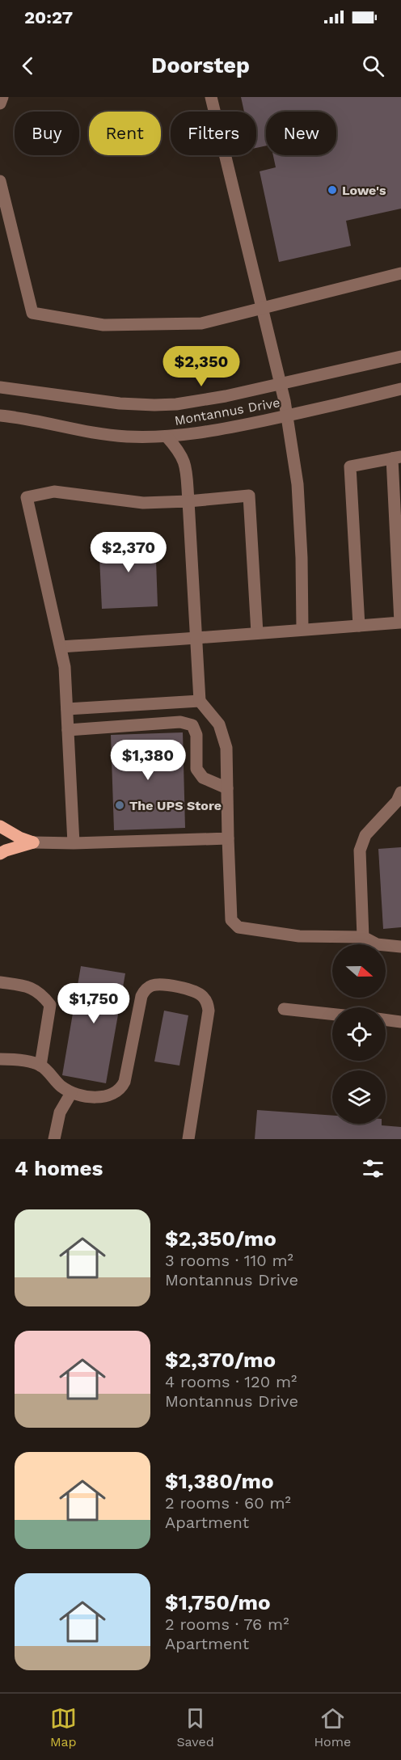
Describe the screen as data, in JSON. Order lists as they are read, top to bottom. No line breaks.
{"streets":{"street":["Montannus Drive"]},"places":["Lowe's","The UPS Store"],"north":"right","page":{"status":"20:27","header":"Doorstep","chip":["Buy","Rent","Filters","New"],"price":["$2,350","$2,370","$1,380","$1,750"],"heading":"4 homes","list":[{"name":"$2,350/mo","note":"3 rooms · 110 m² · Montannus Drive"},{"name":"$2,370/mo","note":"4 rooms · 120 m² · Montannus Drive"},{"name":"$1,380/mo","note":"2 rooms · 60 m² · Apartment"},{"name":"$1,750/mo","note":"2 rooms · 76 m² · Apartment"}],"tabs":["Map","Saved","Home"]}}
